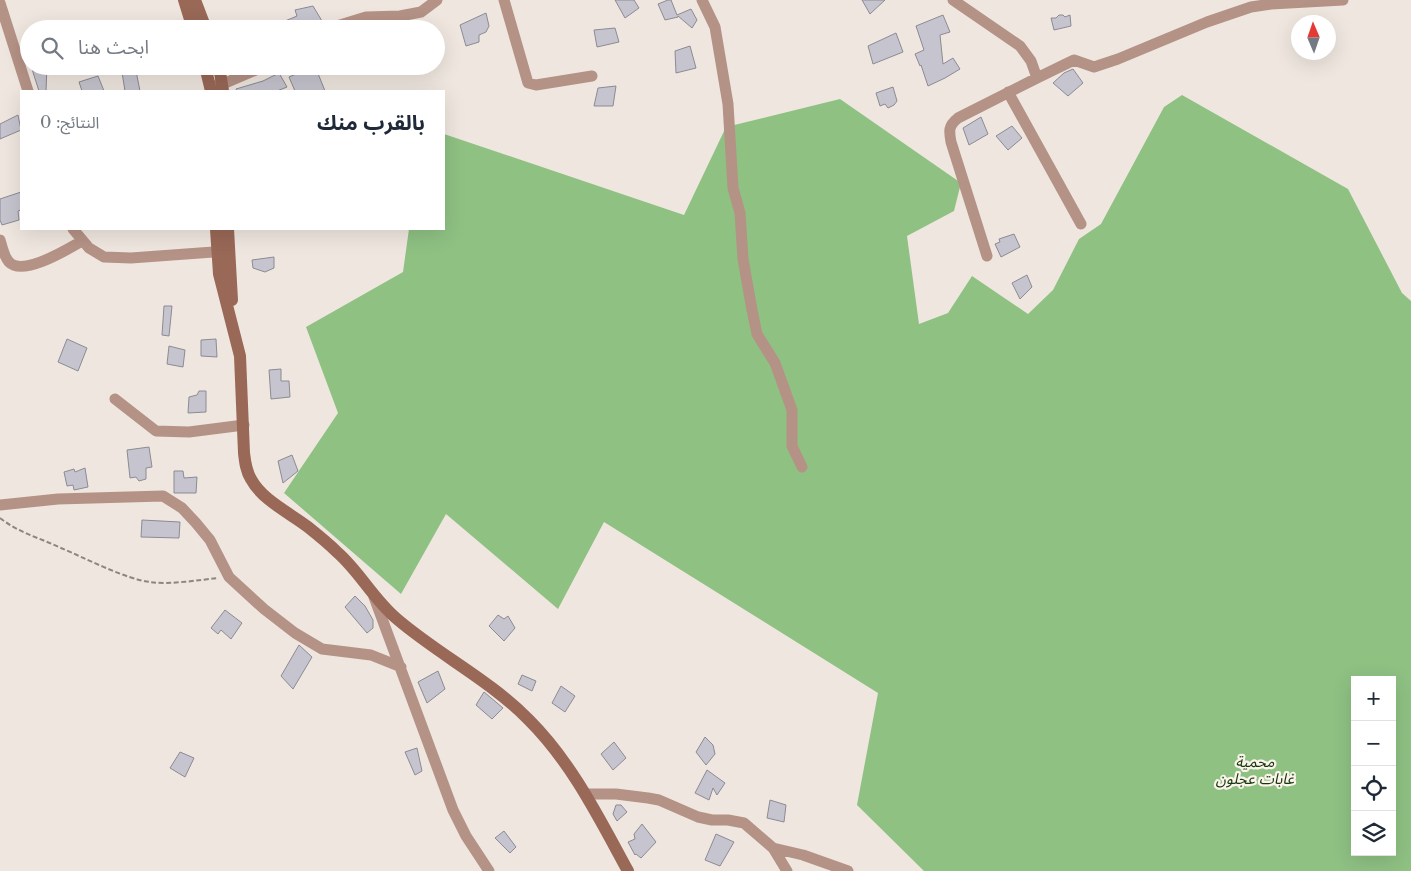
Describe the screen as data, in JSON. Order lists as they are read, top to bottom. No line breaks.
{"parks":["محمية غابات عجلون"],"north":"top","page":{"search":"ابحث هنا","heading":["بالقرب منك","النتائج: 0"],"map_buttons":["+","−"]}}
